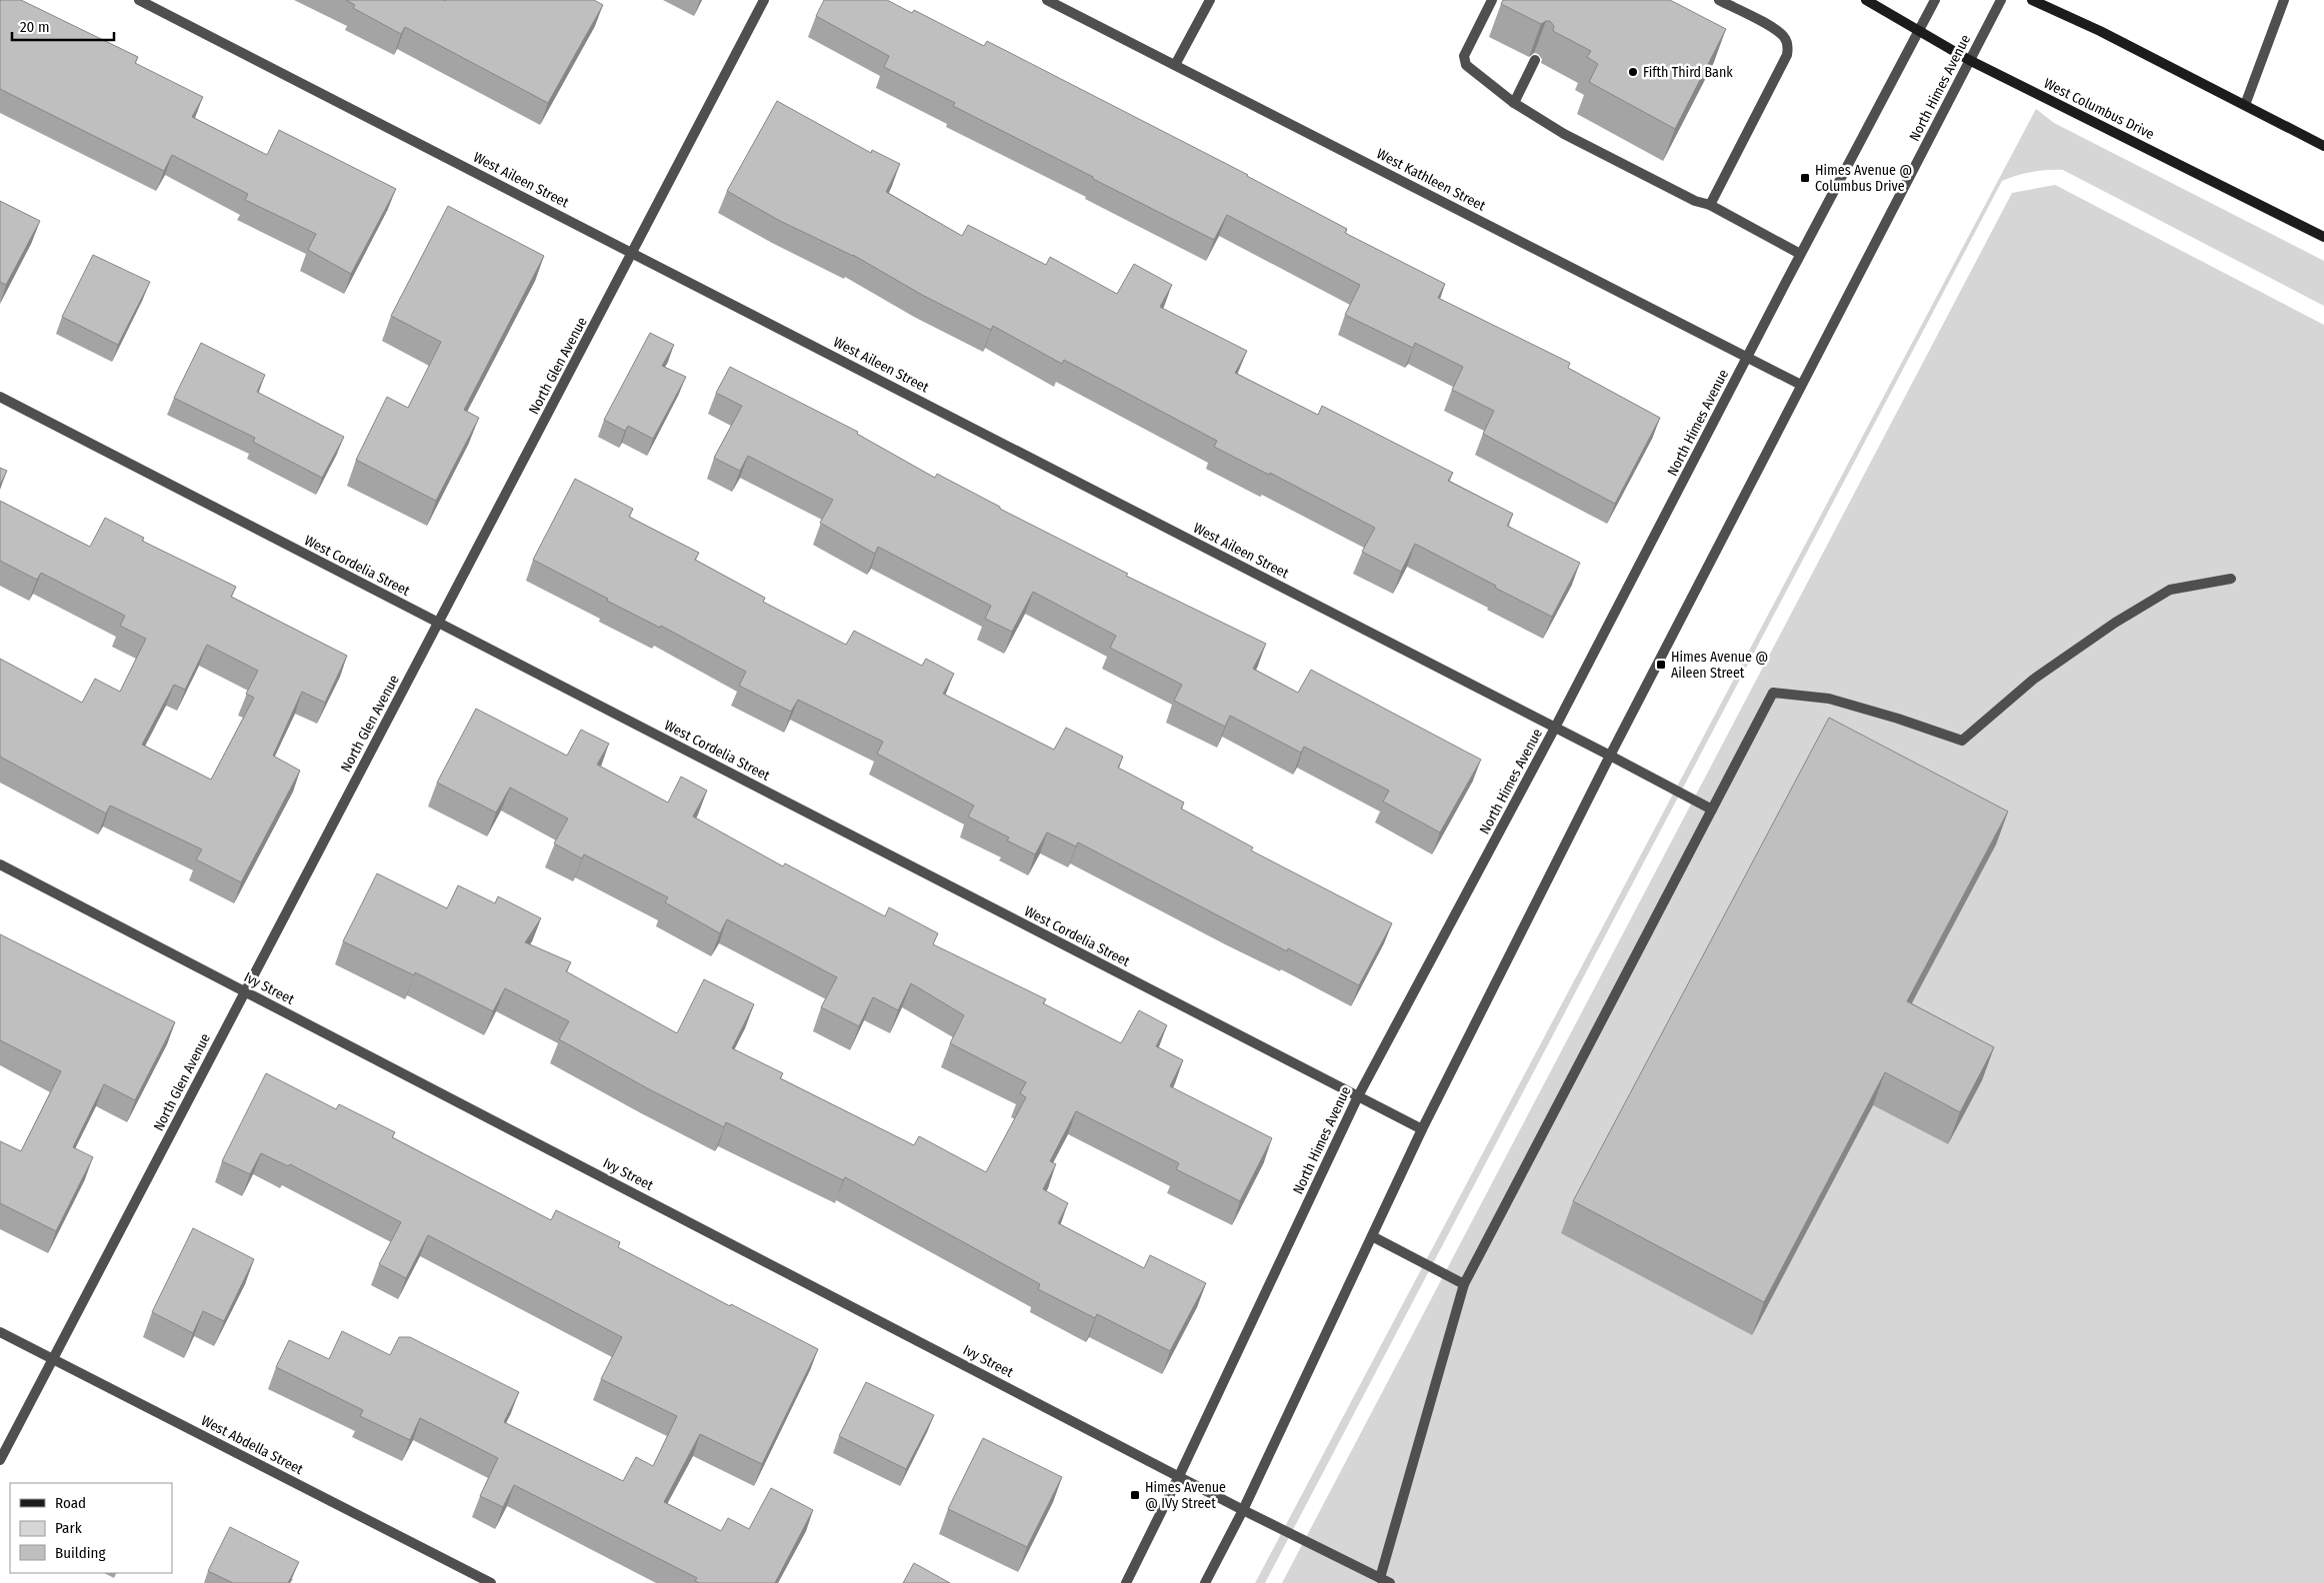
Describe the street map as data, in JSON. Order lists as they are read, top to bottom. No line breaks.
{"streets":{"main road":["West Columbus Drive"],"street":["North Himes Avenue","West Aileen Street","West Kathleen Street","North Glen Avenue","West Cordelia Street","Ivy Street","West Abdella Street"]},"crossings":[["North Himes Avenue","West Columbus Drive"],["North Himes Avenue","West Aileen Street"],["North Himes Avenue","West Kathleen Street"],["North Himes Avenue","West Cordelia Street"],["North Himes Avenue","Ivy Street"],["West Aileen Street","North Glen Avenue"],["North Glen Avenue","West Cordelia Street"],["North Glen Avenue","Ivy Street"],["North Glen Avenue","West Abdella Street"]],"places":{"other":["Fifth Third Bank"],"transit":["Himes Avenue @ Columbus Drive","Himes Avenue @ Aileen Street","Himes Avenue @ IVy Street"]},"legend":["Road","Park","Building"],"scale_bar":"20 m"}
